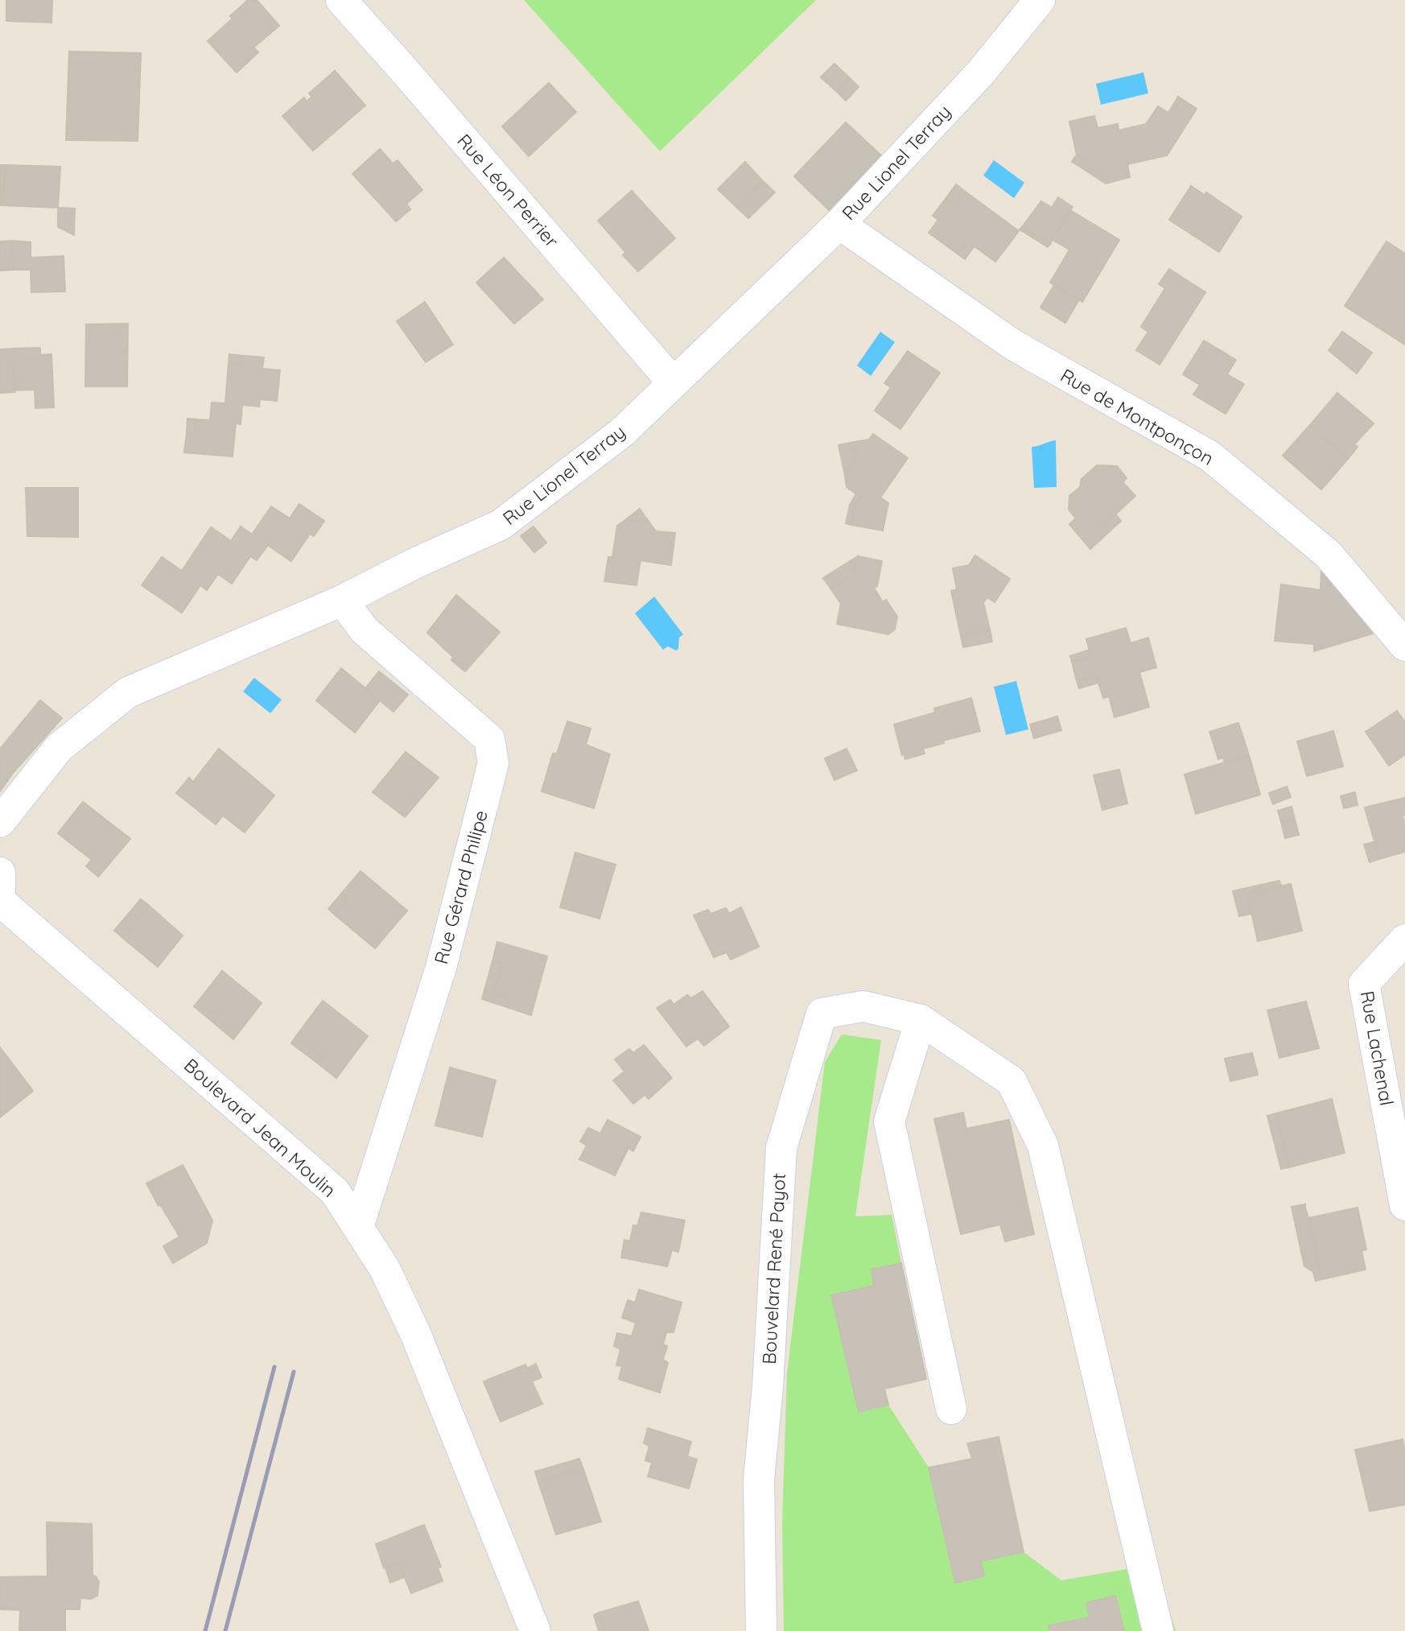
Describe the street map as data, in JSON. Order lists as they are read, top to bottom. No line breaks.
{"streets":{"street":["Rue Lionel Terray","Rue Léon Perrier","Rue de Montponçon","Rue Gérard Philipe","Rue Lachenal","Boulevard Jean Moulin","Bouvelard René Payot"]},"crossings":[["Rue Lionel Terray","Rue Léon Perrier"],["Rue Lionel Terray","Rue de Montponçon"],["Rue Lionel Terray","Rue Gérard Philipe"],["Rue Gérard Philipe","Boulevard Jean Moulin"]]}
